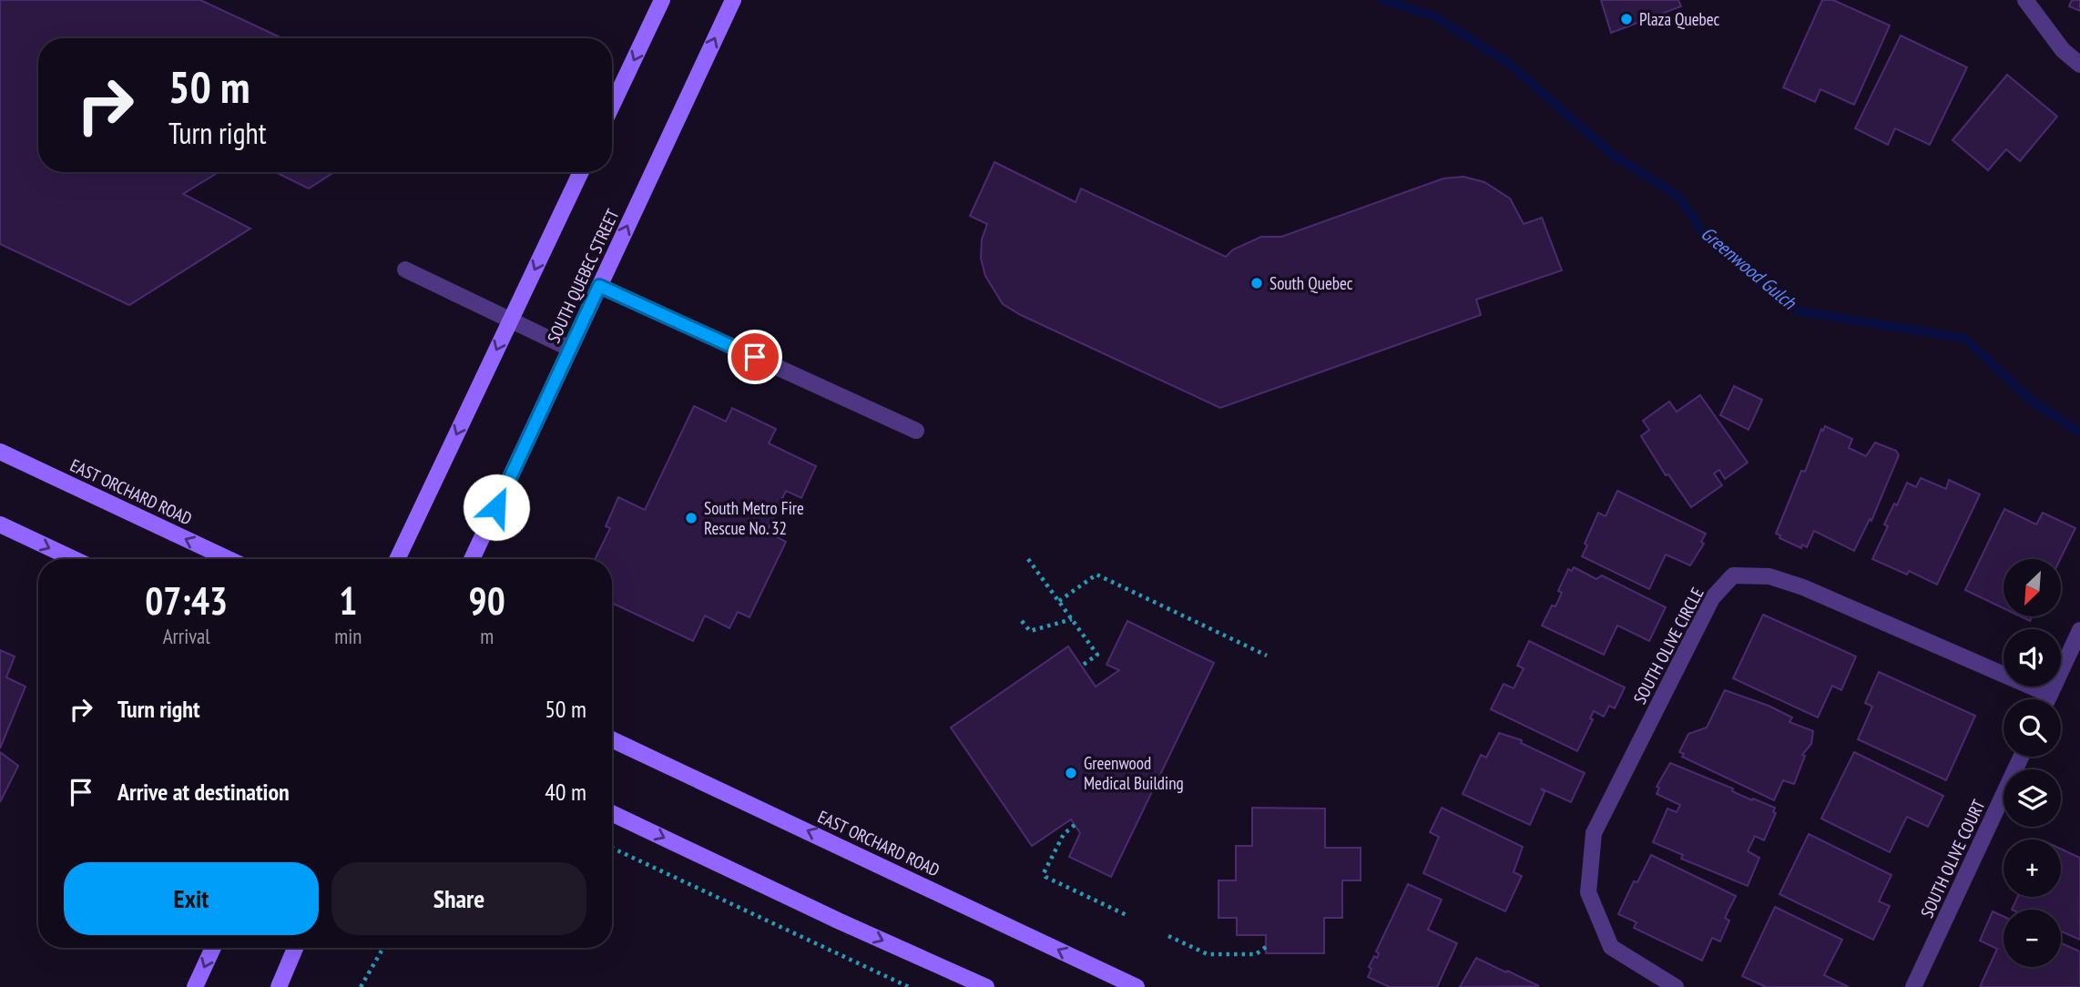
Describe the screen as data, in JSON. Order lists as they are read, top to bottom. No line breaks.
{"streets":{"main road":["SOUTH QUEBEC STREET","EAST ORCHARD ROAD"],"street":["SOUTH OLIVE CIRCLE","SOUTH OLIVE COURT"]},"water":["Greenwood Gulch"],"places":["Plaza Quebec","South Quebec","South Metro Fire Rescue No. 32","Greenwood Medical Building"],"north":"bottom left","page":{"turn":["50 m","Turn right"],"map_buttons":["+","−"],"eta":["07:43","Arrival","1","min","90","m"],"list":[{"name":"Turn right","value":"50 m"},{"name":"Arrive at destination","value":"40 m"}],"buttons":["Exit","Share"]}}
